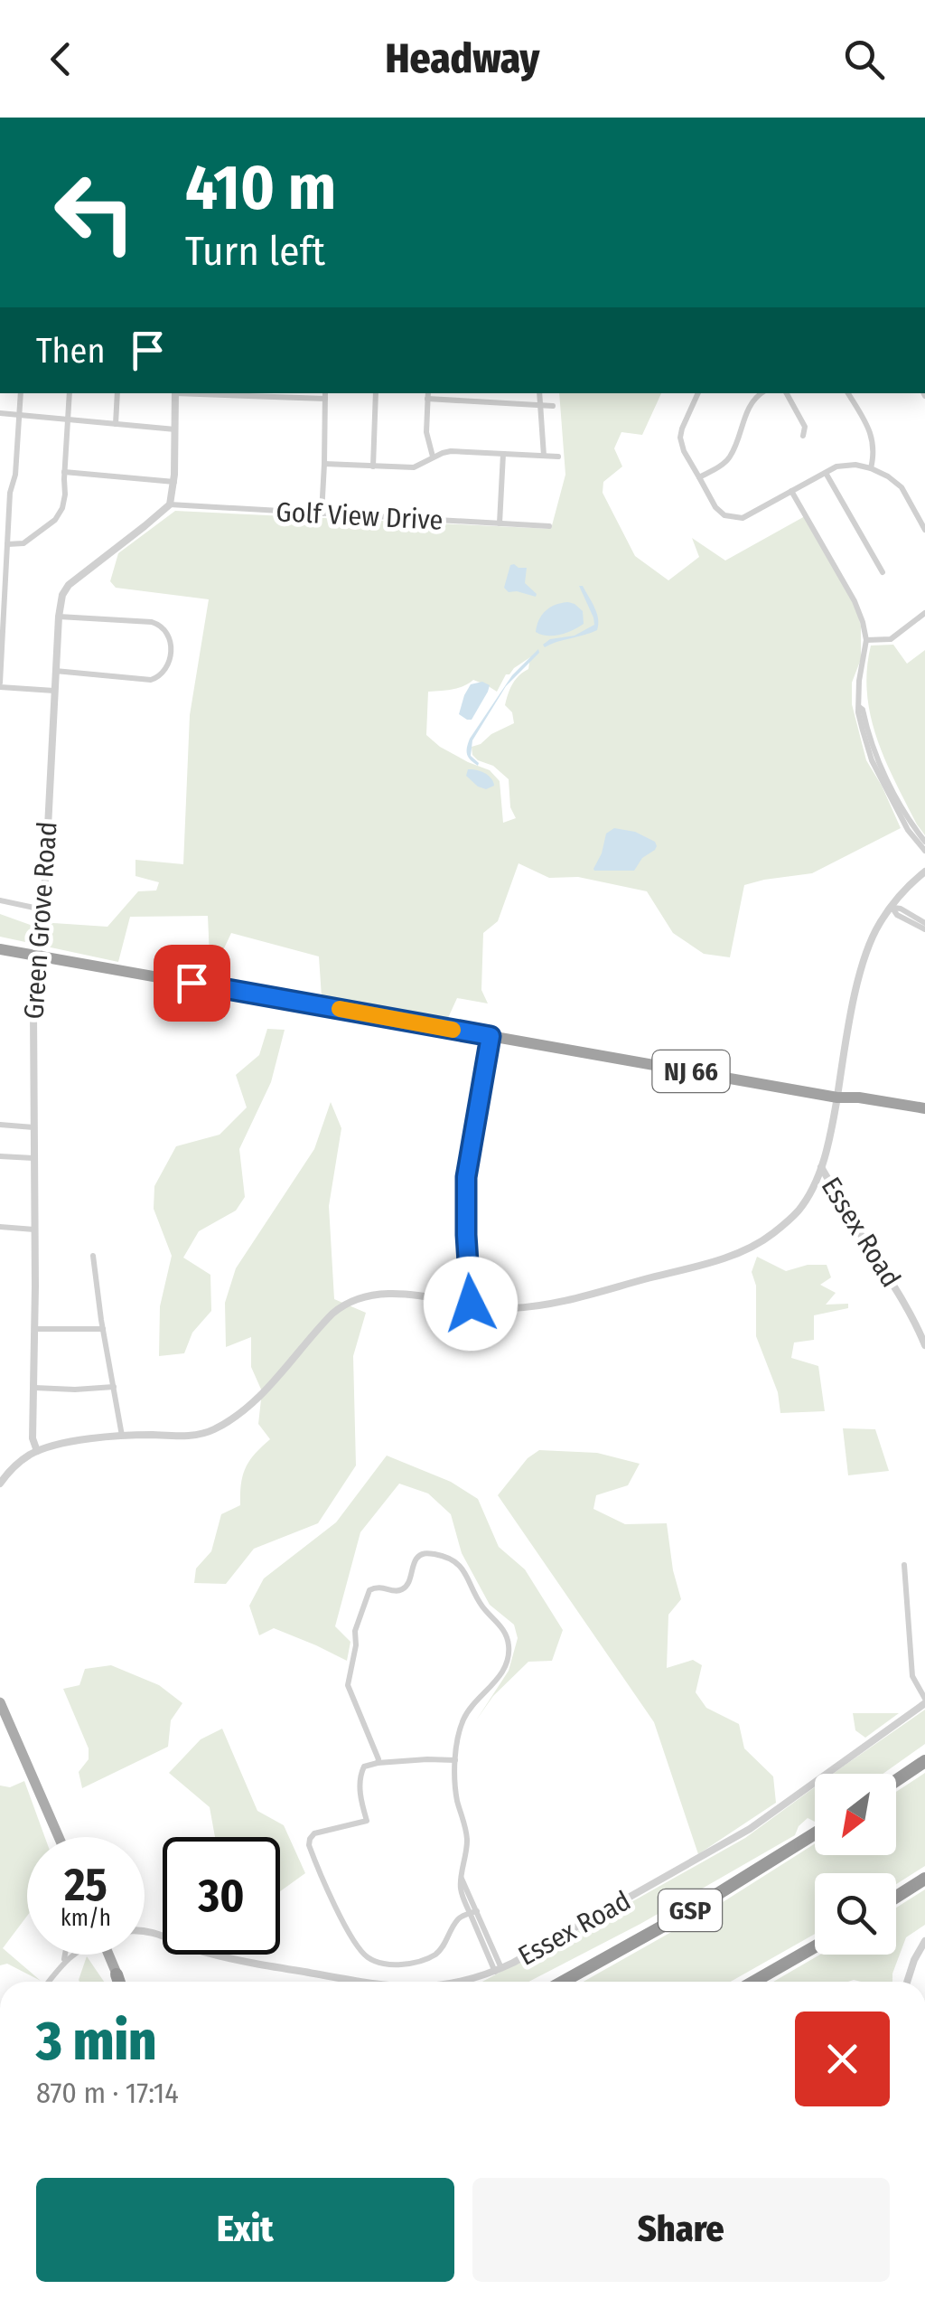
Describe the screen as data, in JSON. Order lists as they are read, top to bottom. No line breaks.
{"streets":{"highway":["NJ 66","GSP"],"street":["Golf View Drive","Green Grove Road","Essex Road"]},"crossings":[["Golf View Drive","Green Grove Road"],["Green Grove Road","NJ 66"]],"north":"bottom left","page":{"header":"Headway","turn":["410 m","Turn left"],"then":"Then","speed":"25 km/h","limit":"30","heading":["3 min","870 m · 17:14"],"buttons":["Exit","Share"]}}
